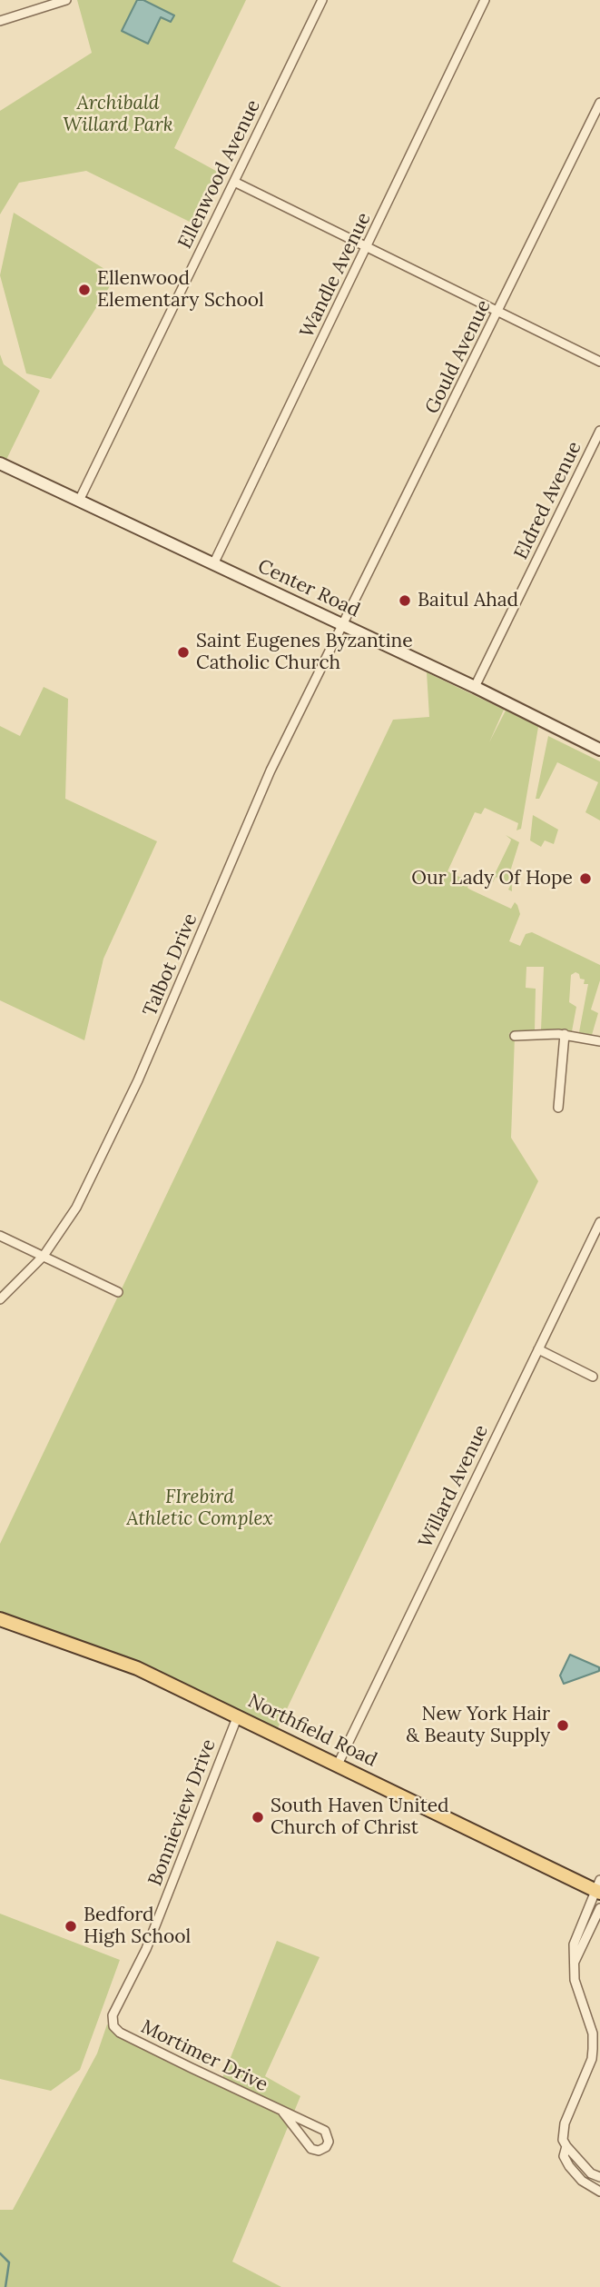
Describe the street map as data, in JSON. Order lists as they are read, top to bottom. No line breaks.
{"streets":{"main road":["Center Road","Northfield Road"],"street":["Ellenwood Avenue","Wandle Avenue","Gould Avenue","Eldred Avenue","Talbot Drive","Willard Avenue","Bonnieview Drive","Mortimer Drive"]},"crossings":[["Ellenwood Avenue","Center Road"],["Wandle Avenue","Center Road"],["Gould Avenue","Center Road"],["Gould Avenue","Talbot Drive"],["Eldred Avenue","Center Road"],["Center Road","Talbot Drive"],["Willard Avenue","Northfield Road"],["Northfield Road","Bonnieview Drive"],["Bonnieview Drive","Mortimer Drive"]],"parks":["Archibald Willard Park","FIrebird Athletic Complex"],"places":["Ellenwood Elementary School","Baitul Ahad","Saint Eugenes Byzantine Catholic Church","Our Lady Of Hope","New York Hair & Beauty Supply","South Haven United Church of Christ","Bedford High School"]}
